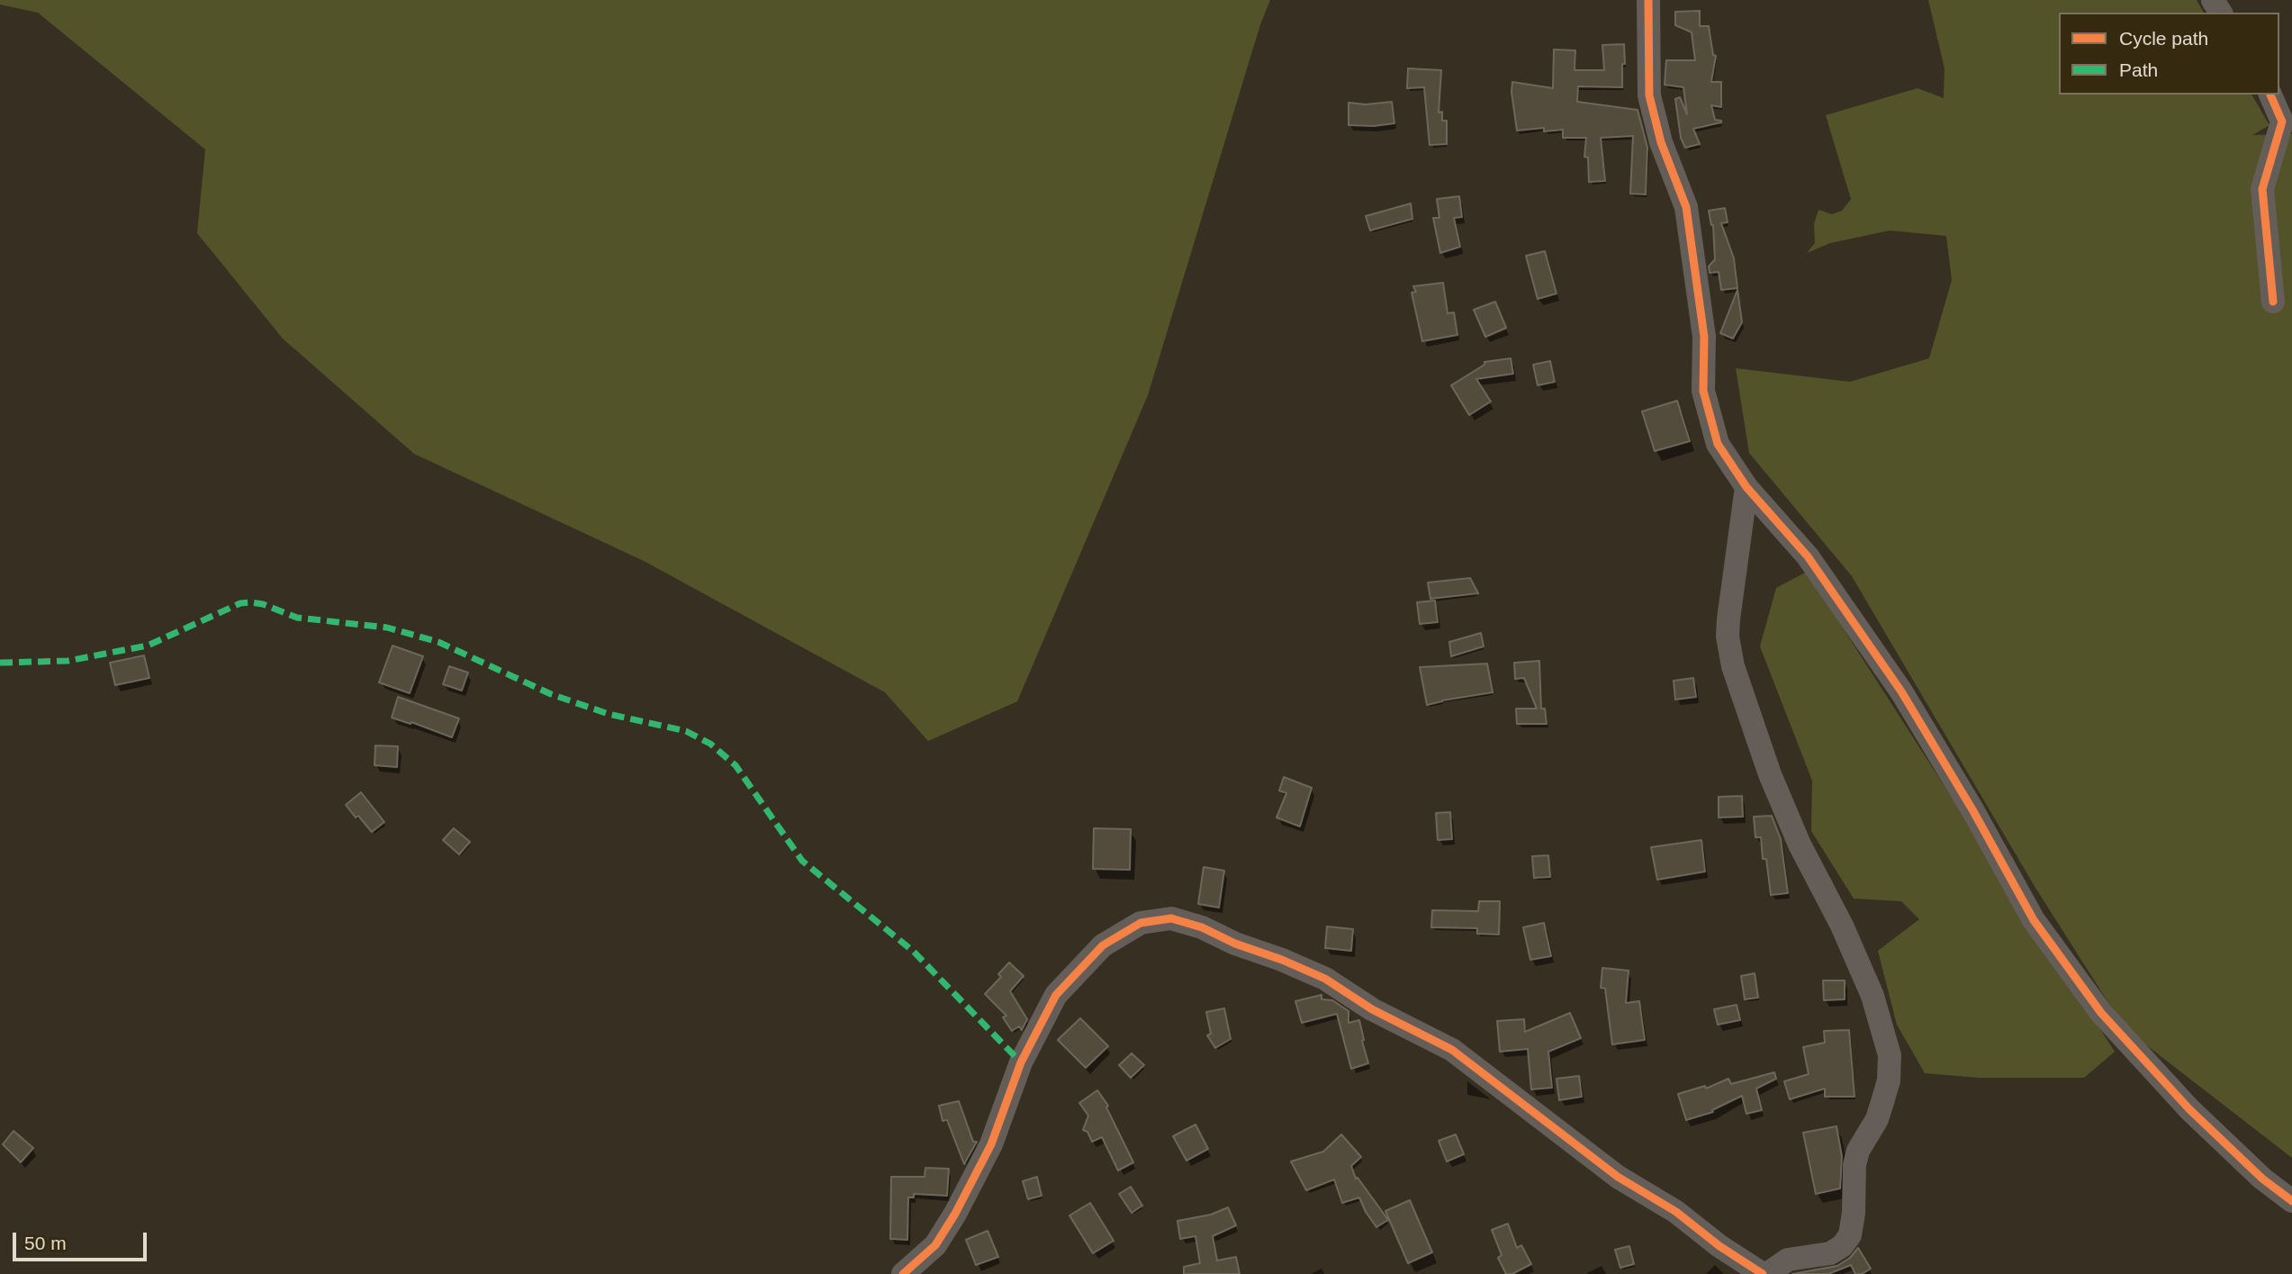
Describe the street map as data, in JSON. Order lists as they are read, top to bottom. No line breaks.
{"legend":["Cycle path","Path"],"scale_bar":"50 m"}
